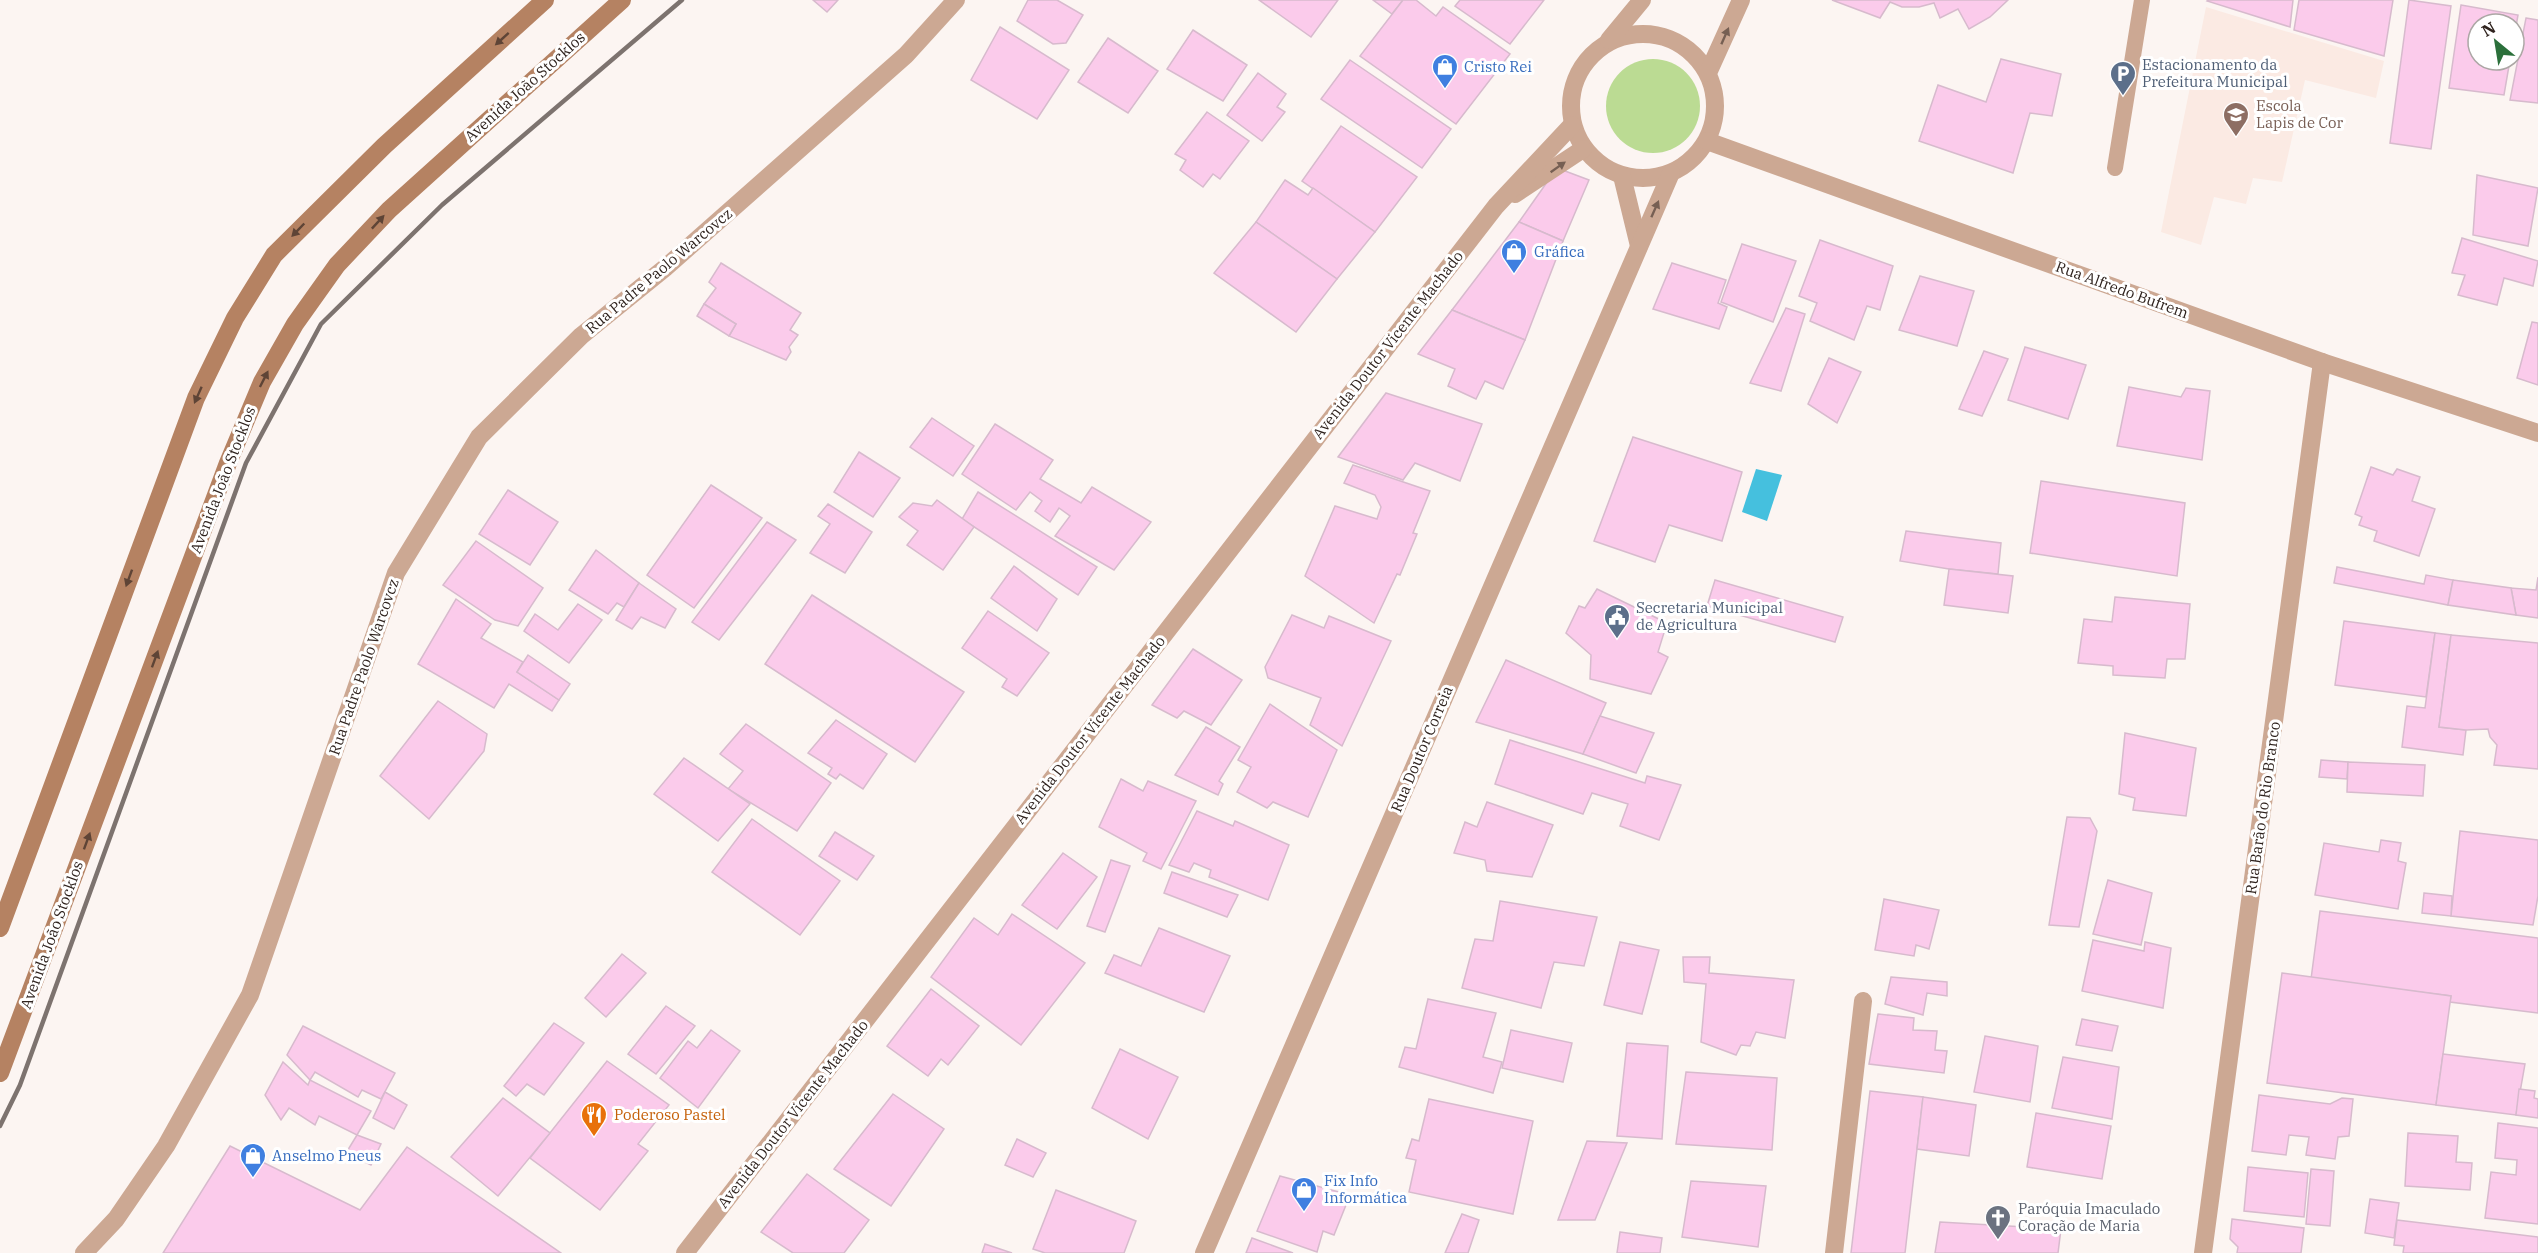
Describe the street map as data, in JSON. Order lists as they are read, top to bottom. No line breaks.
{"streets":{"main road":["Avenida João Stocklos"],"street":["Rua Padre Paolo Warcovcz","Rua Alfredo Bufrem","Avenida Doutor Vicente Machado","Rua Doutor Correia","Rua Barão do Rio Branco"]},"crossings":[["Rua Alfredo Bufrem","Rua Doutor Correia"],["Rua Alfredo Bufrem","Rua Barão do Rio Branco"]],"places":{"shop":["Cristo Rei","Gráfica","Anselmo Pneus","Fix Info Informática"],"parking":["Estacionamento da Prefeitura Municipal"],"school or university":["Escola Lapis de Cor"],"public building":["Secretaria Municipal de Agricultura"],"restaurant":["Poderoso Pastel"],"church":["Paróquia Imaculado Coração de Maria"]},"north":"top left"}
